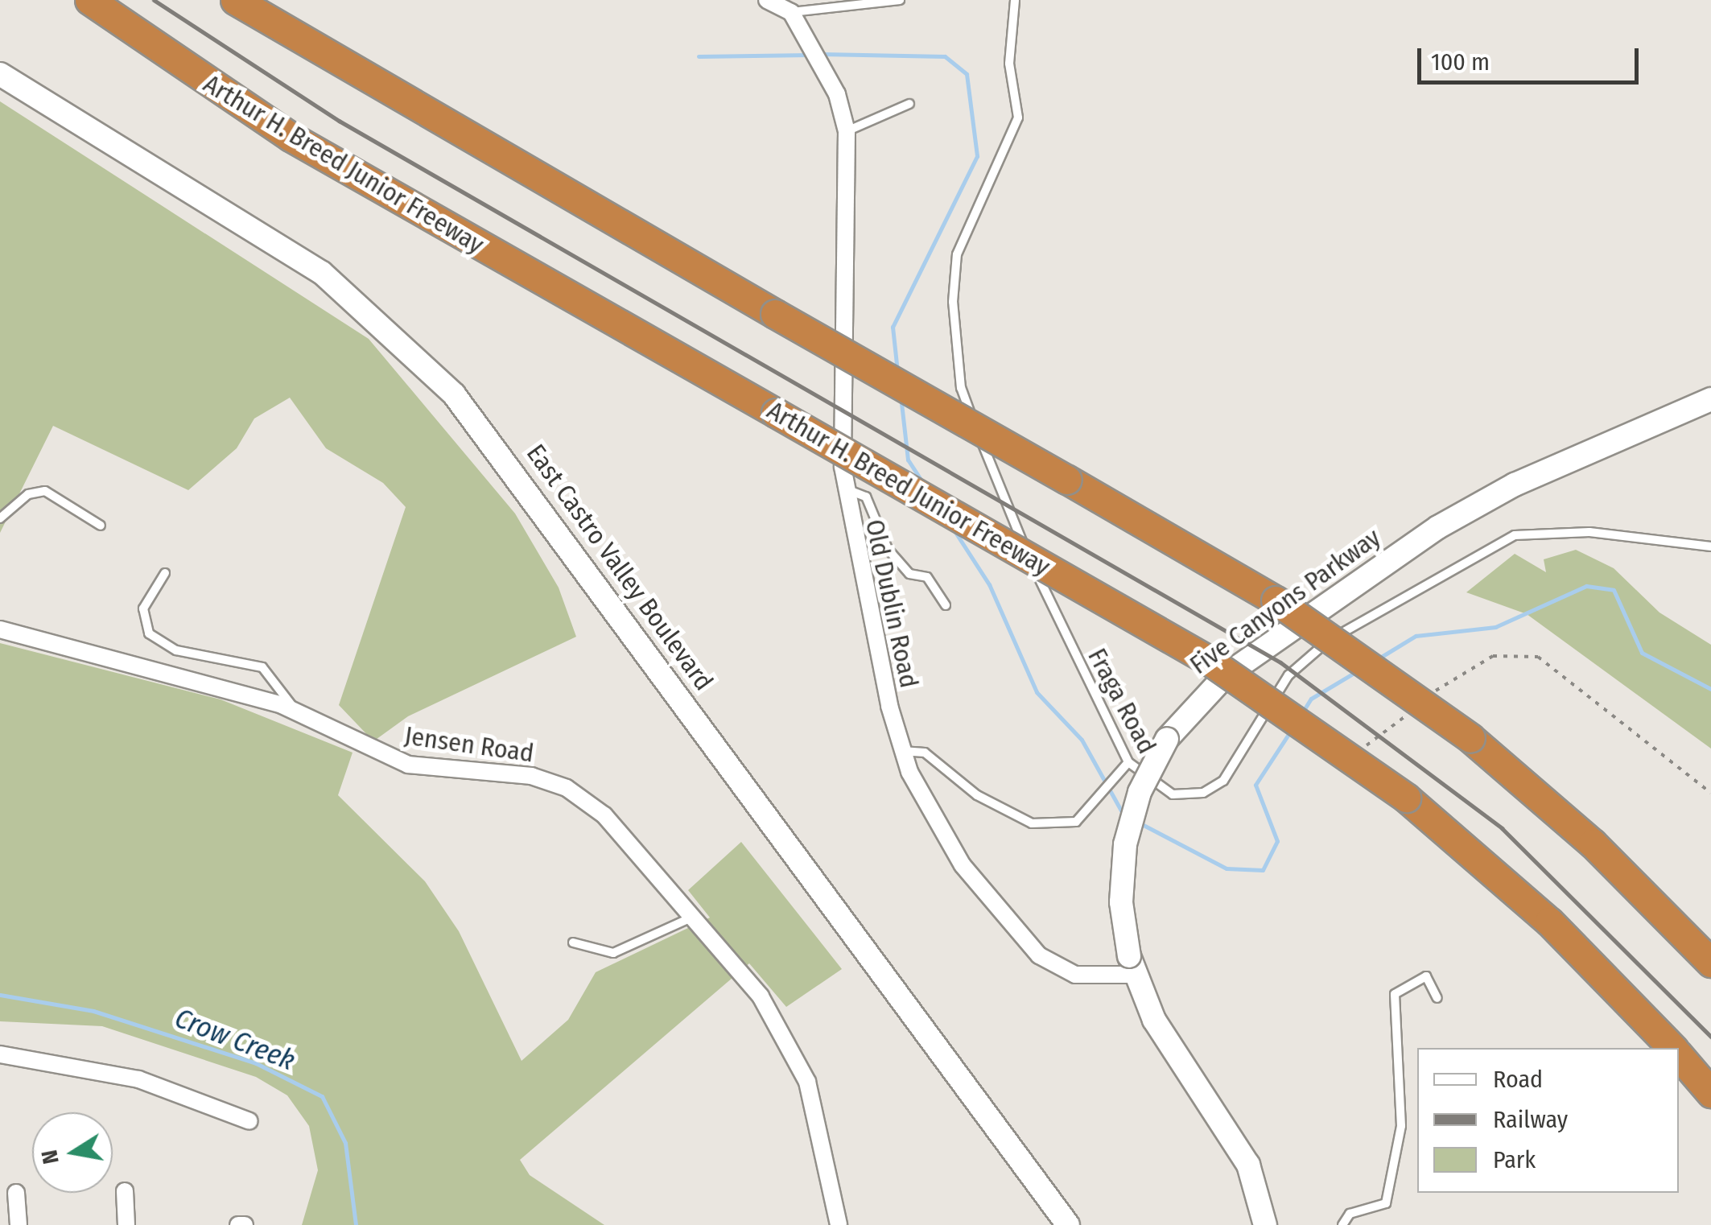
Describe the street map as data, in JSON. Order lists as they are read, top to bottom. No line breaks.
{"streets":{"highway":["Arthur H. Breed Junior Freeway"],"main road":["East Castro Valley Boulevard","Five Canyons Parkway"],"street":["Old Dublin Road","Jensen Road"],"lane":["Fraga Road"]},"crossings":[["Five Canyons Parkway","Old Dublin Road"]],"water":["Crow Creek"],"legend":["Road","Railway","Park"],"scale_bar":"100 m","north":"left"}
